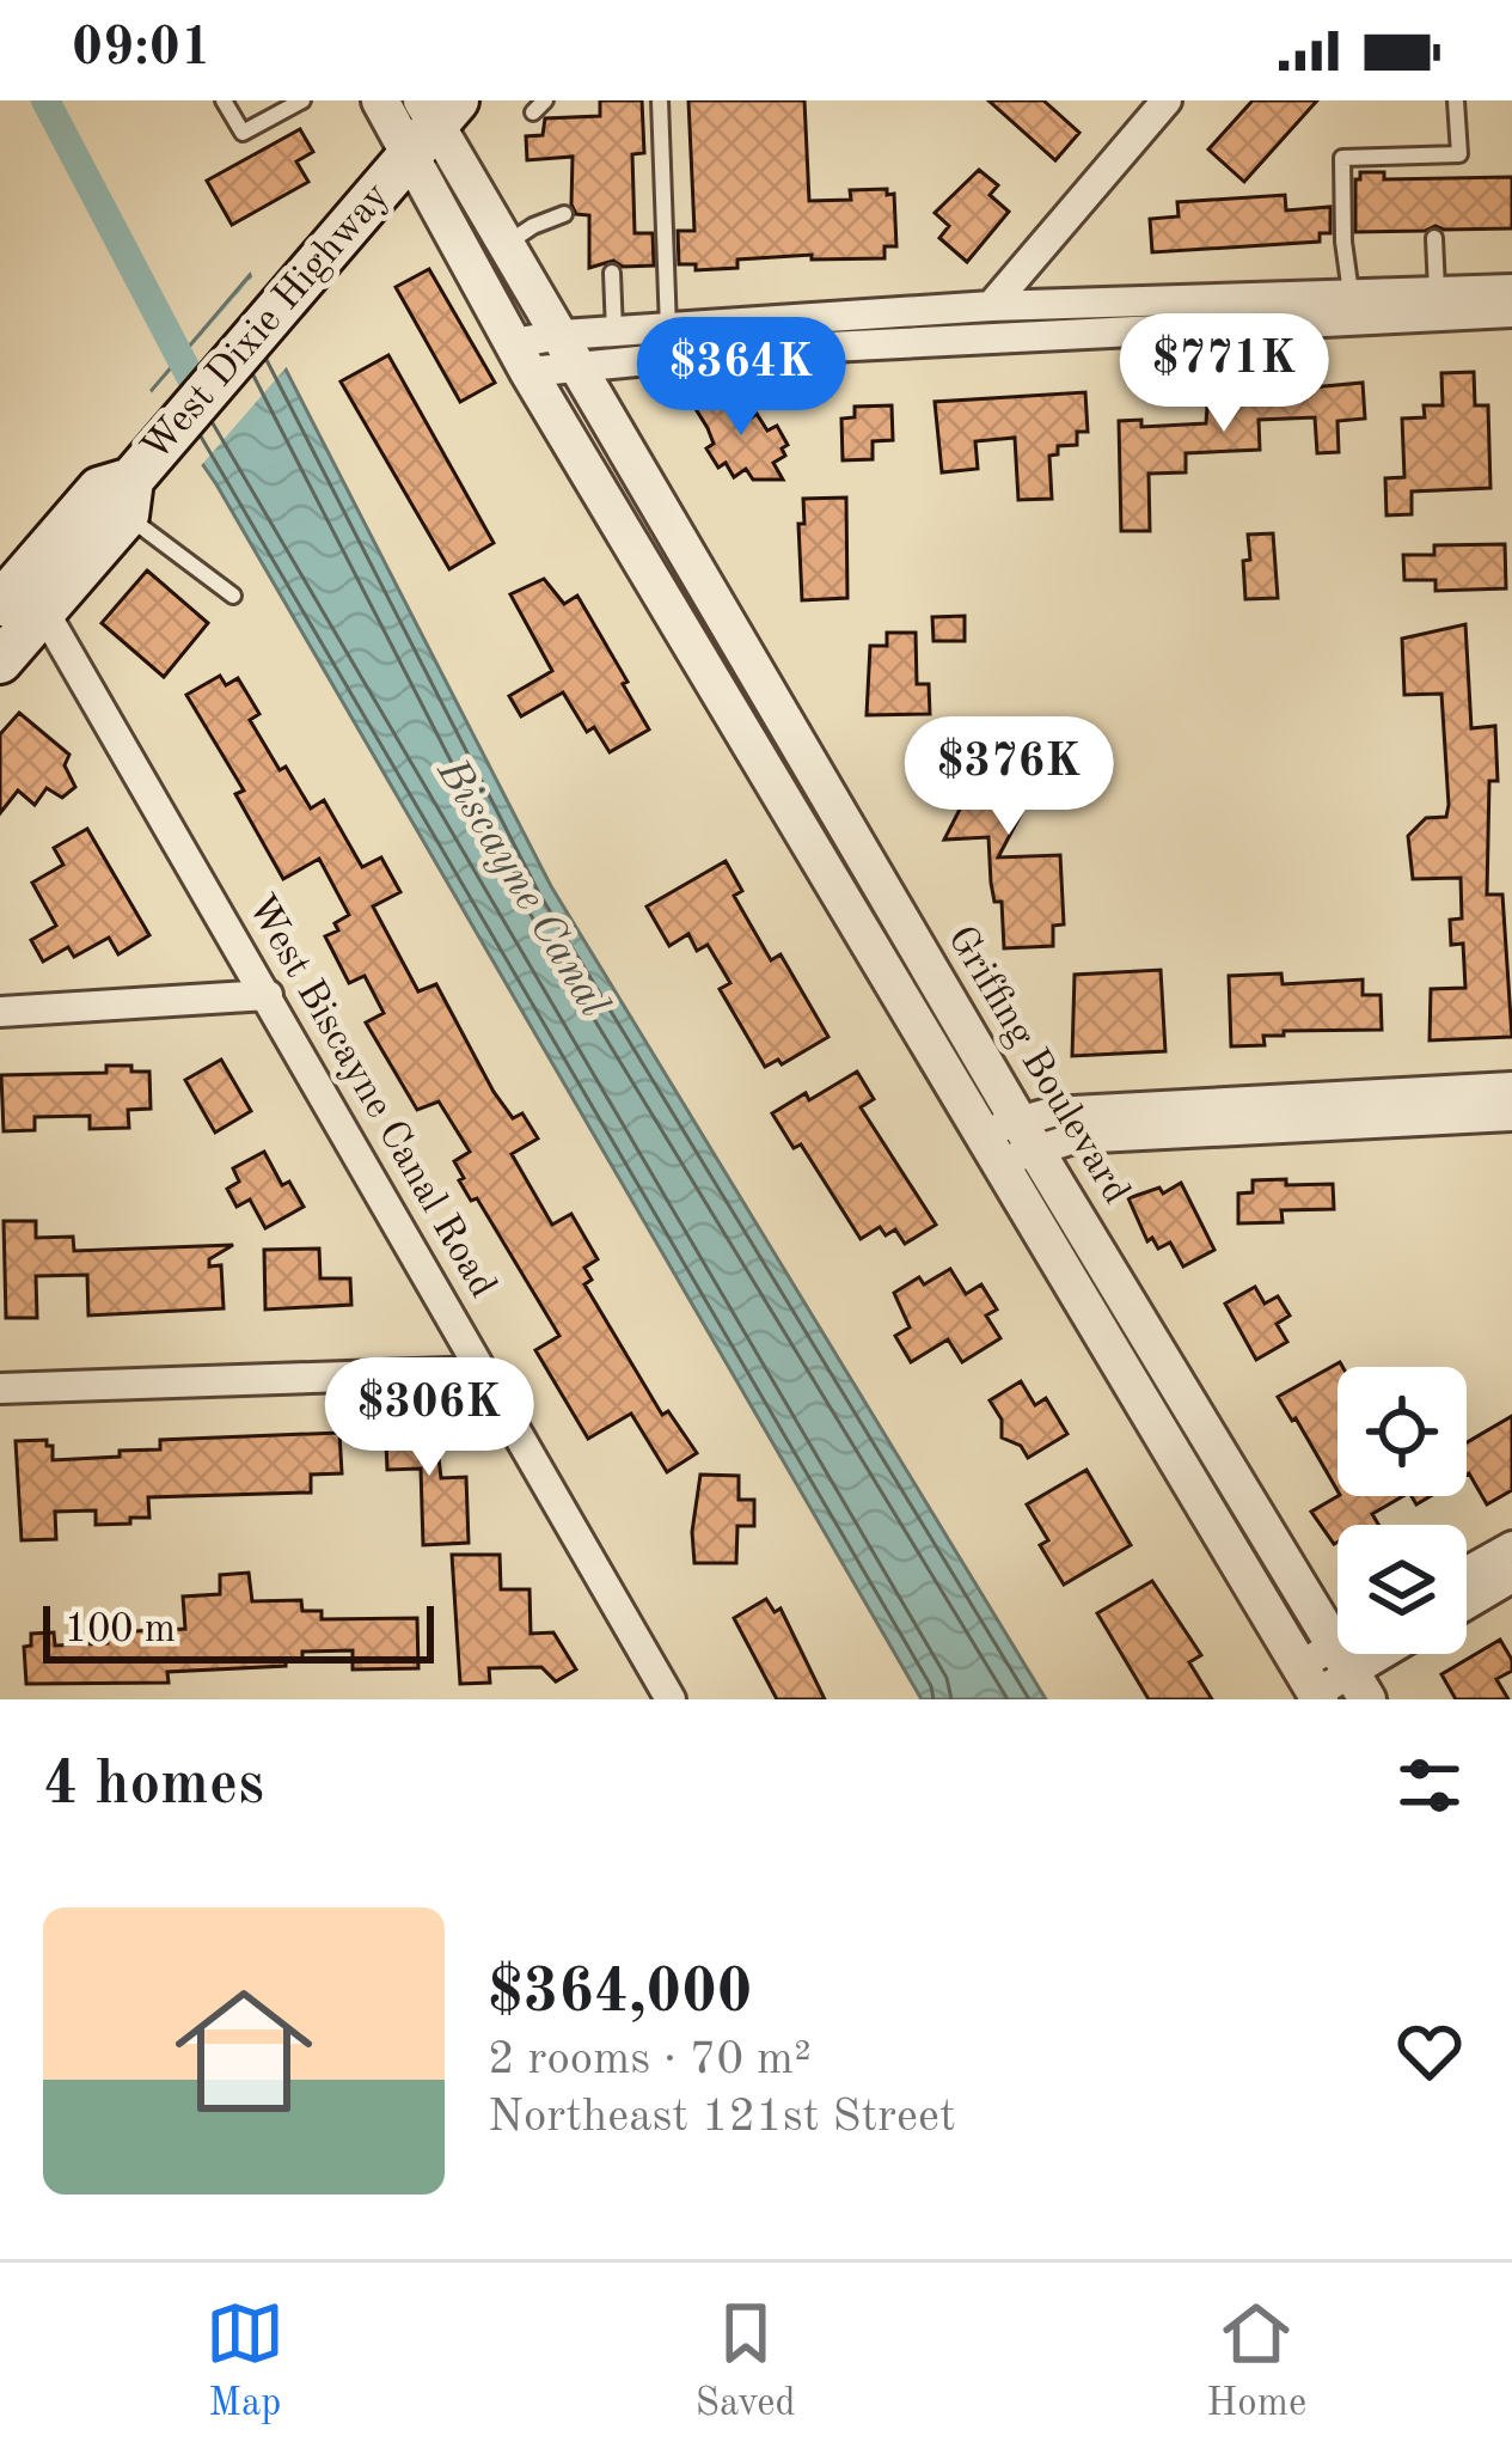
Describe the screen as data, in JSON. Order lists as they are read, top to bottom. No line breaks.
{"streets":{"main road":["West Dixie Highway"],"street":["Griffing Boulevard","West Biscayne Canal Road"]},"crossings":[["West Dixie Highway","Griffing Boulevard"],["West Dixie Highway","West Biscayne Canal Road"]],"water":["Biscayne Canal"],"scale_bar":"100 m","page":{"status":"09:01","price":["$771K","$364K","$376K","$306K"],"scale":"100 m","heading":"4 homes","list":[{"name":"$364,000","note":"2 rooms · 70 m² · Northeast 121st Street"}],"tabs":["Map","Saved","Home"]}}
